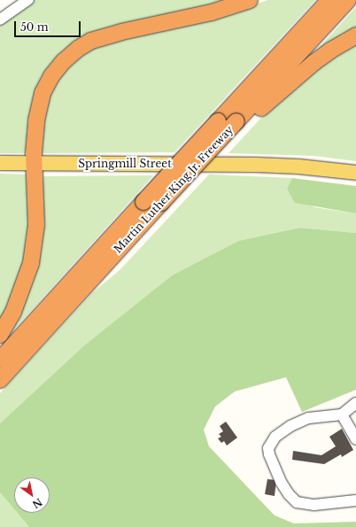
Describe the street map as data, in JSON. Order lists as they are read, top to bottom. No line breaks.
{"streets":{"highway":["Martin Luther King Jr. Freeway"],"main road":["Springmill Street"]},"scale_bar":"50 m","north":"bottom right"}
